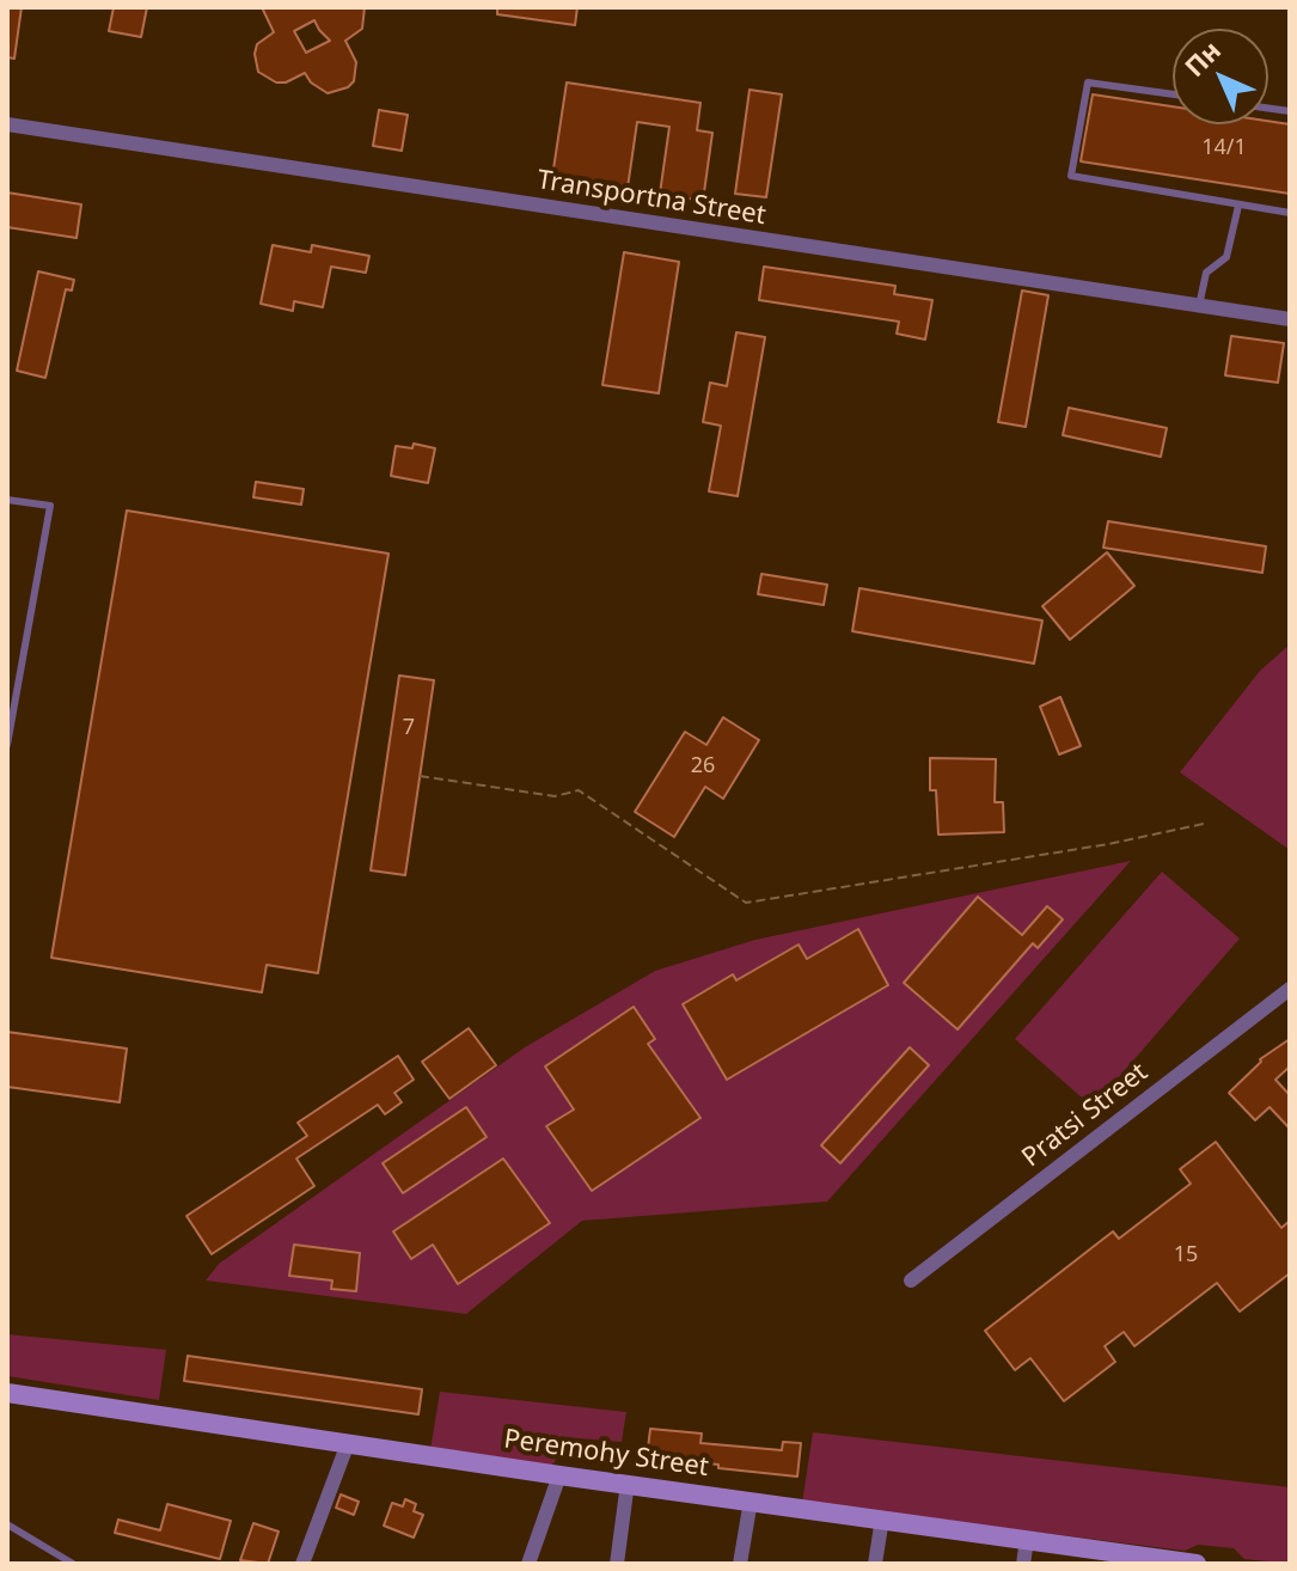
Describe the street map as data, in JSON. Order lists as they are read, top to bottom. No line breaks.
{"streets":{"main road":["Peremohy Street"],"street":["Transportna Street","Pratsi Street"]},"house_numbers":["14/1","7","26","15"],"north":"top left"}
